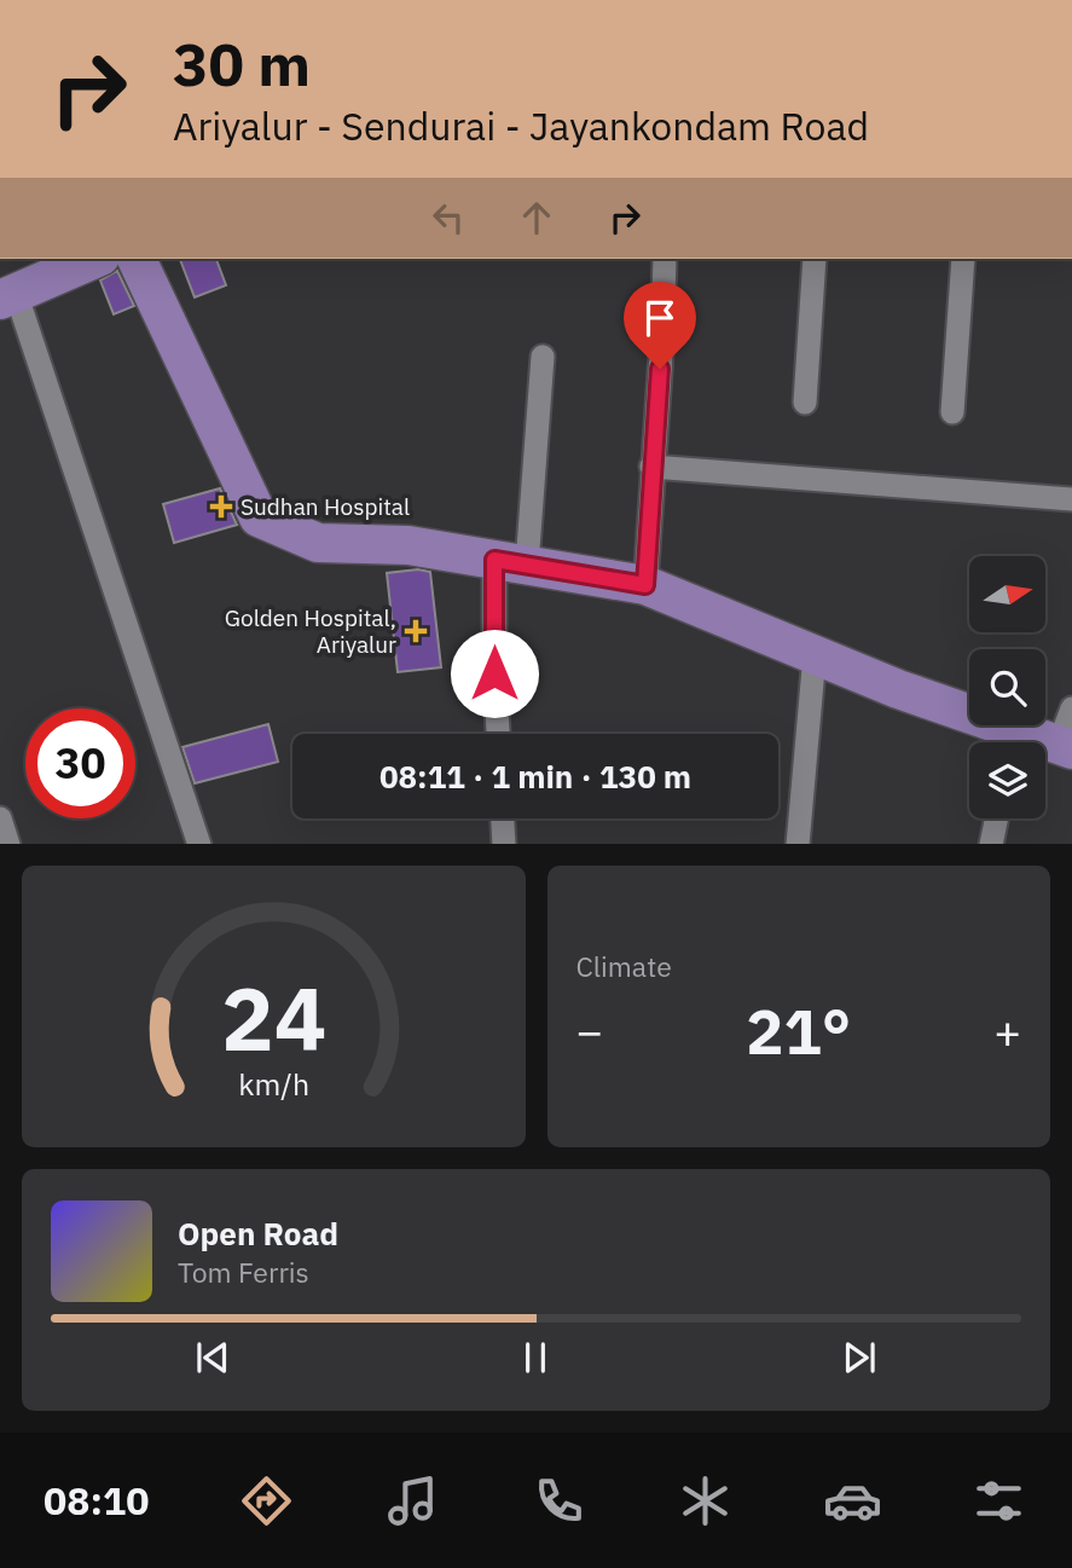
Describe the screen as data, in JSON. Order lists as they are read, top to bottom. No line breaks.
{"places":{"health":["Sudhan Hospital","Golden Hospital, Ariyalur"]},"north":"right","page":{"turn":["30 m","Ariyalur - Sendurai - Jayankondam Road"],"limit":"30","trip":"08:11 · 1 min · 130 m","tile":"Climate","heat":["−","21°","+"],"song":["Open Road","Tom Ferris"],"tabs":"08:10","gauge":["24","km/h"]}}
